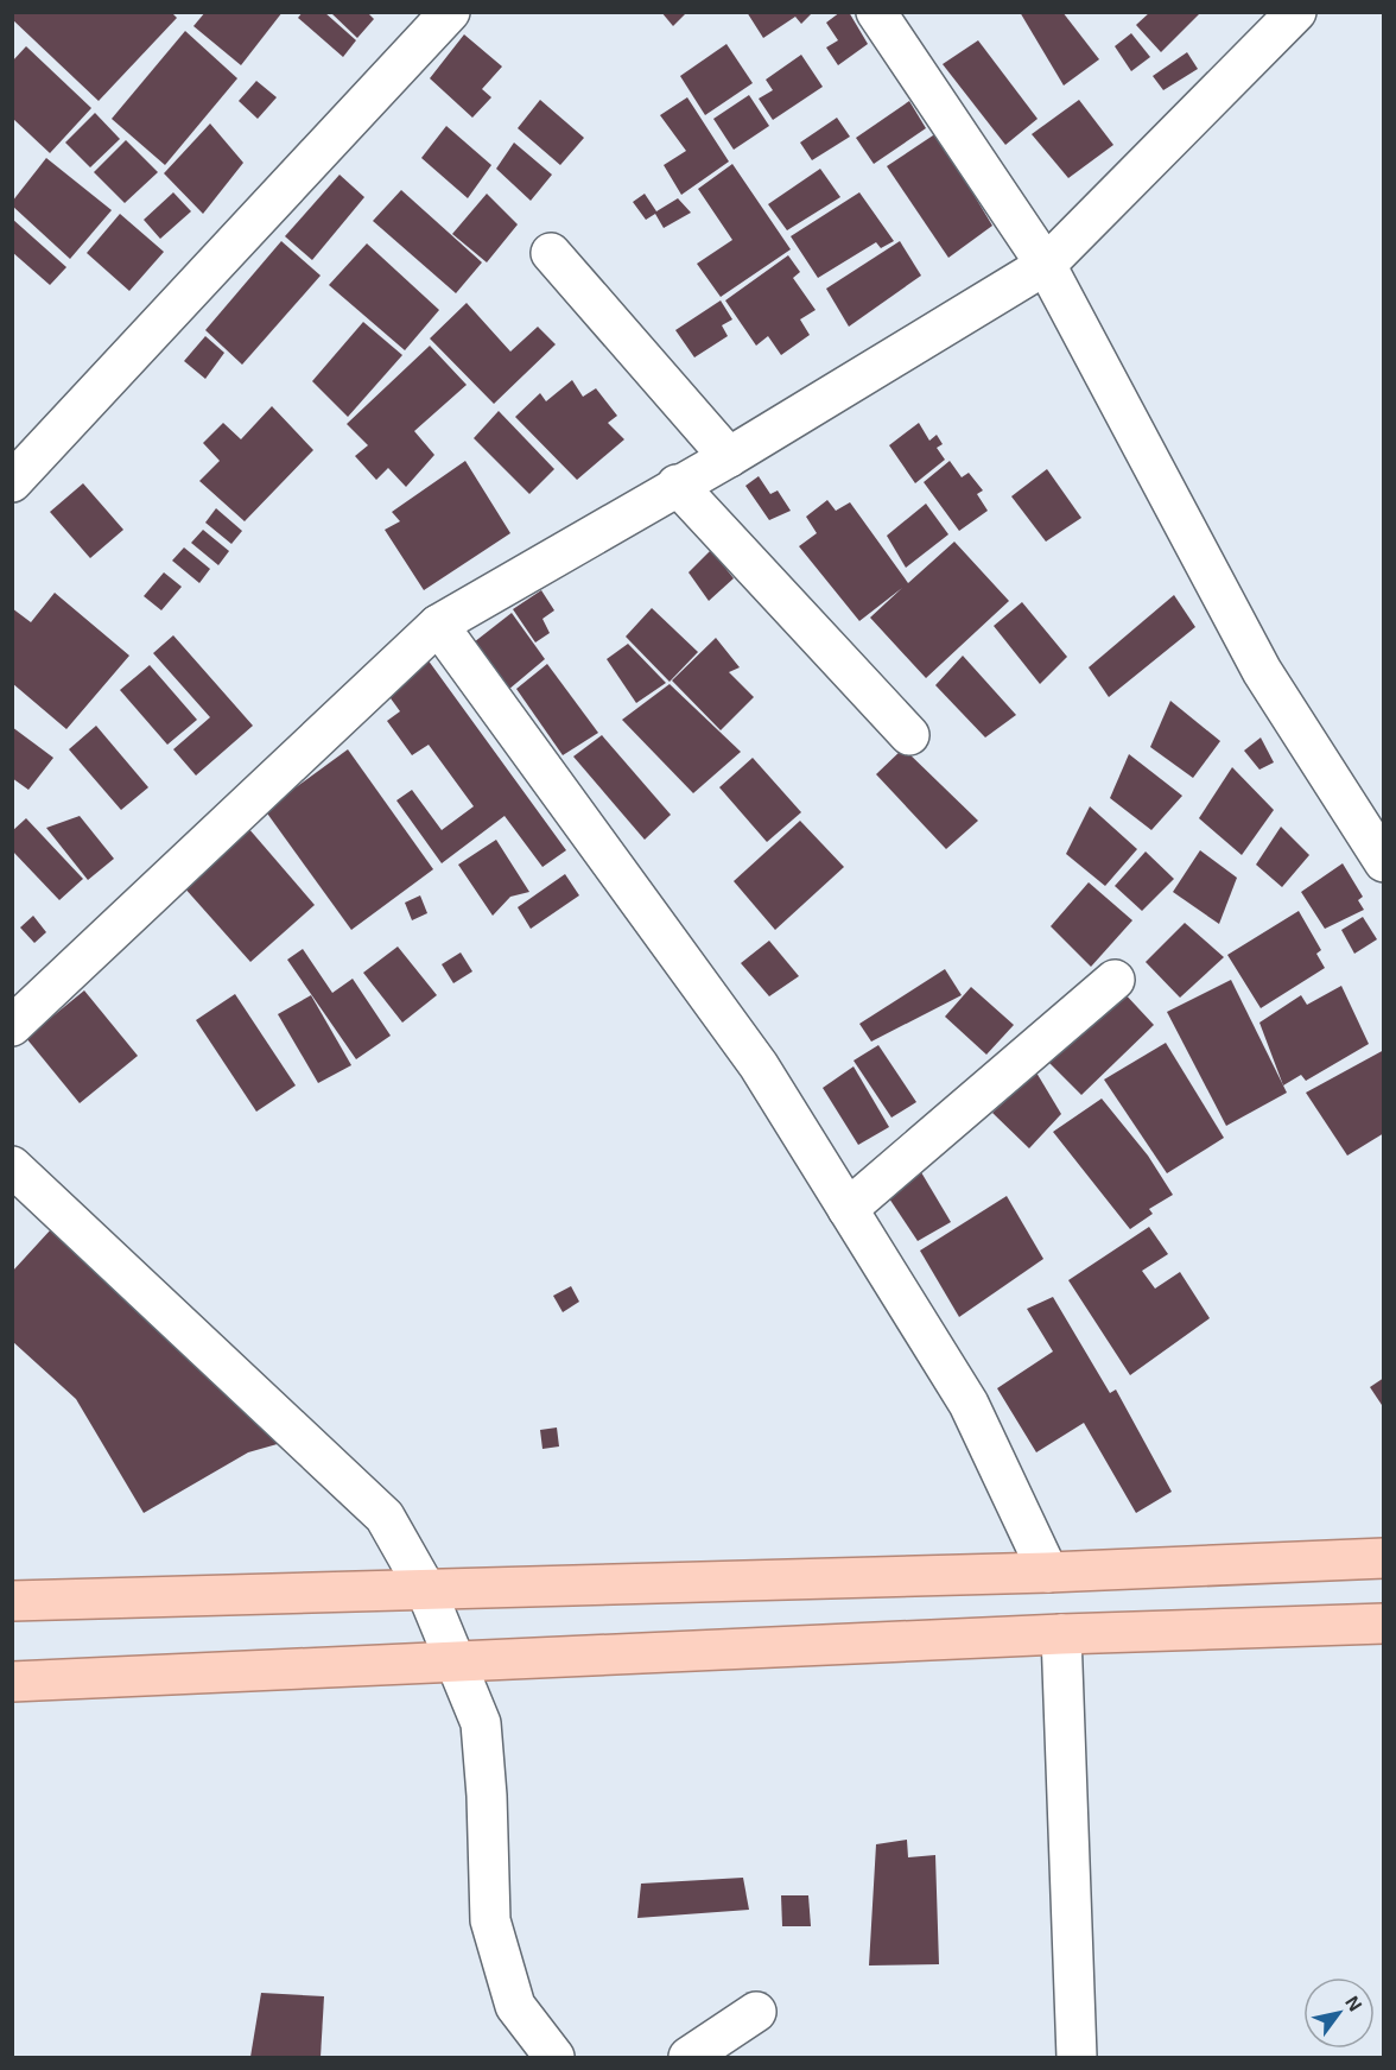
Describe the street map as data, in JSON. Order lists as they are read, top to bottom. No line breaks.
{"north":"top right"}
